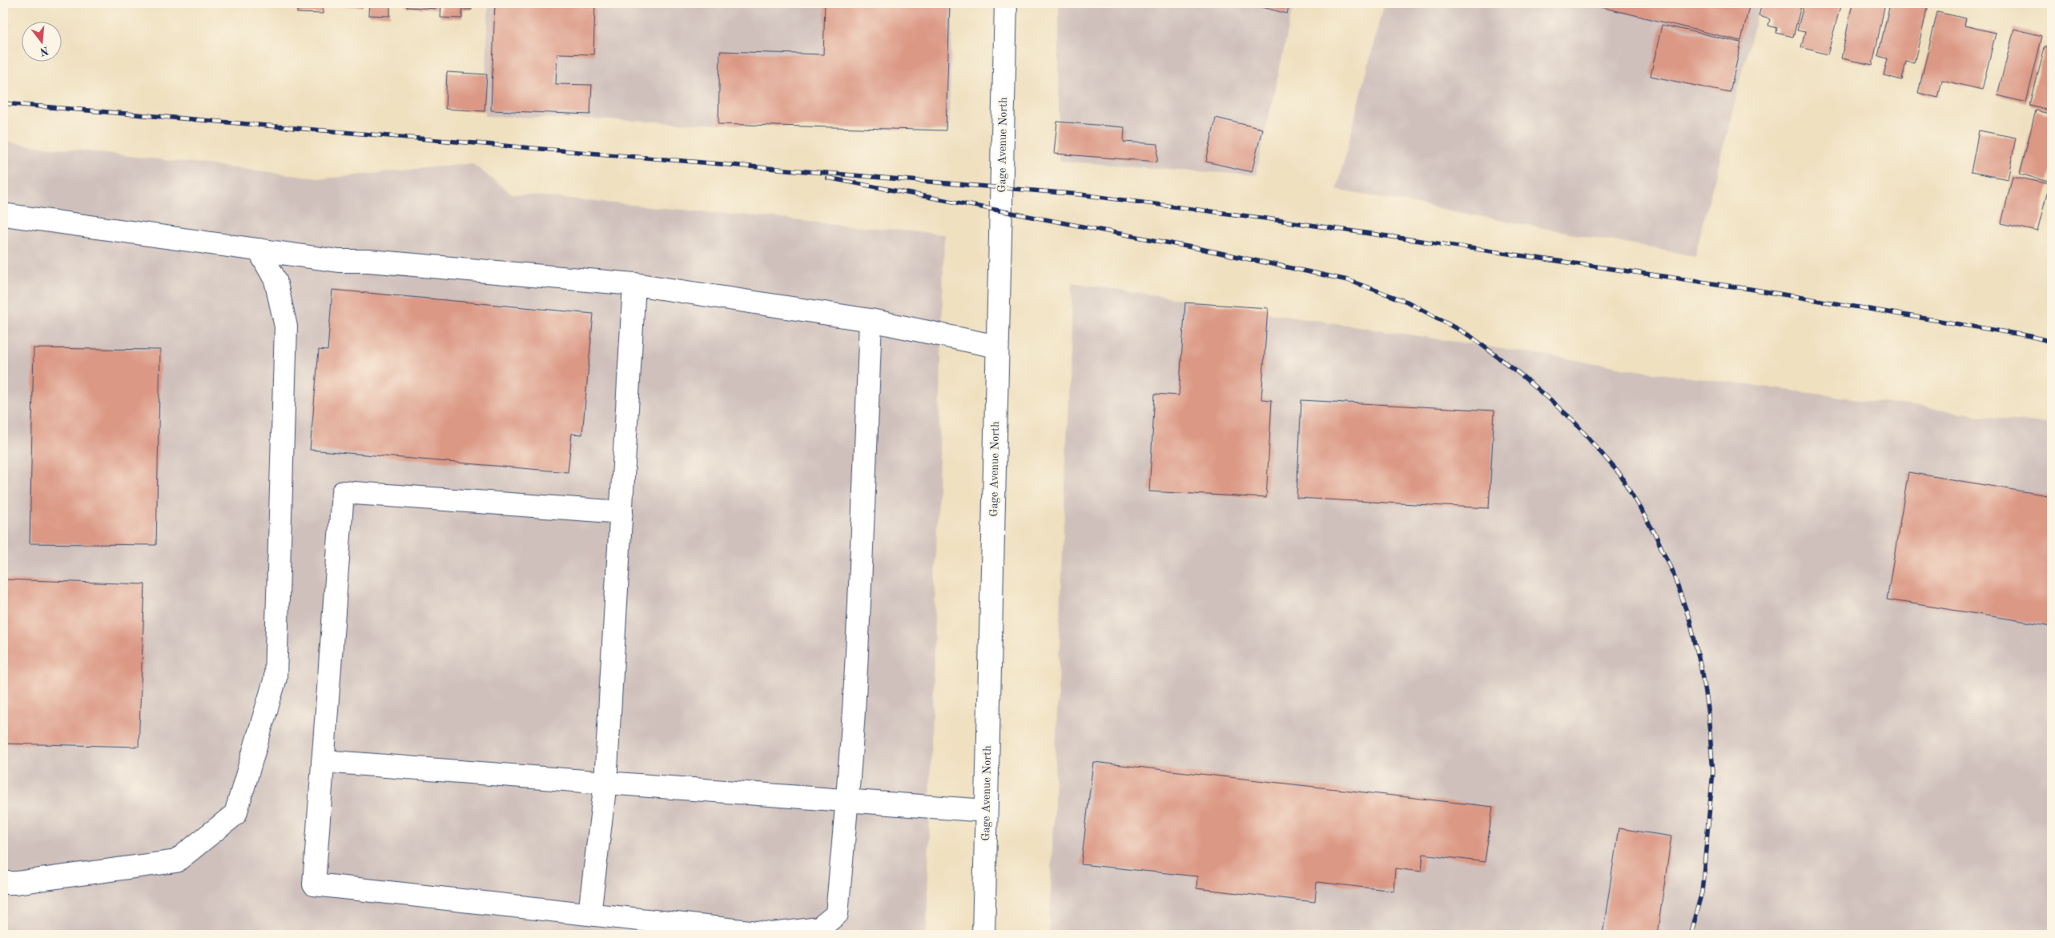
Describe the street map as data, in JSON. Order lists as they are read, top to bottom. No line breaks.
{"streets":{"main road":["Gage Avenue North"]},"north":"bottom"}
